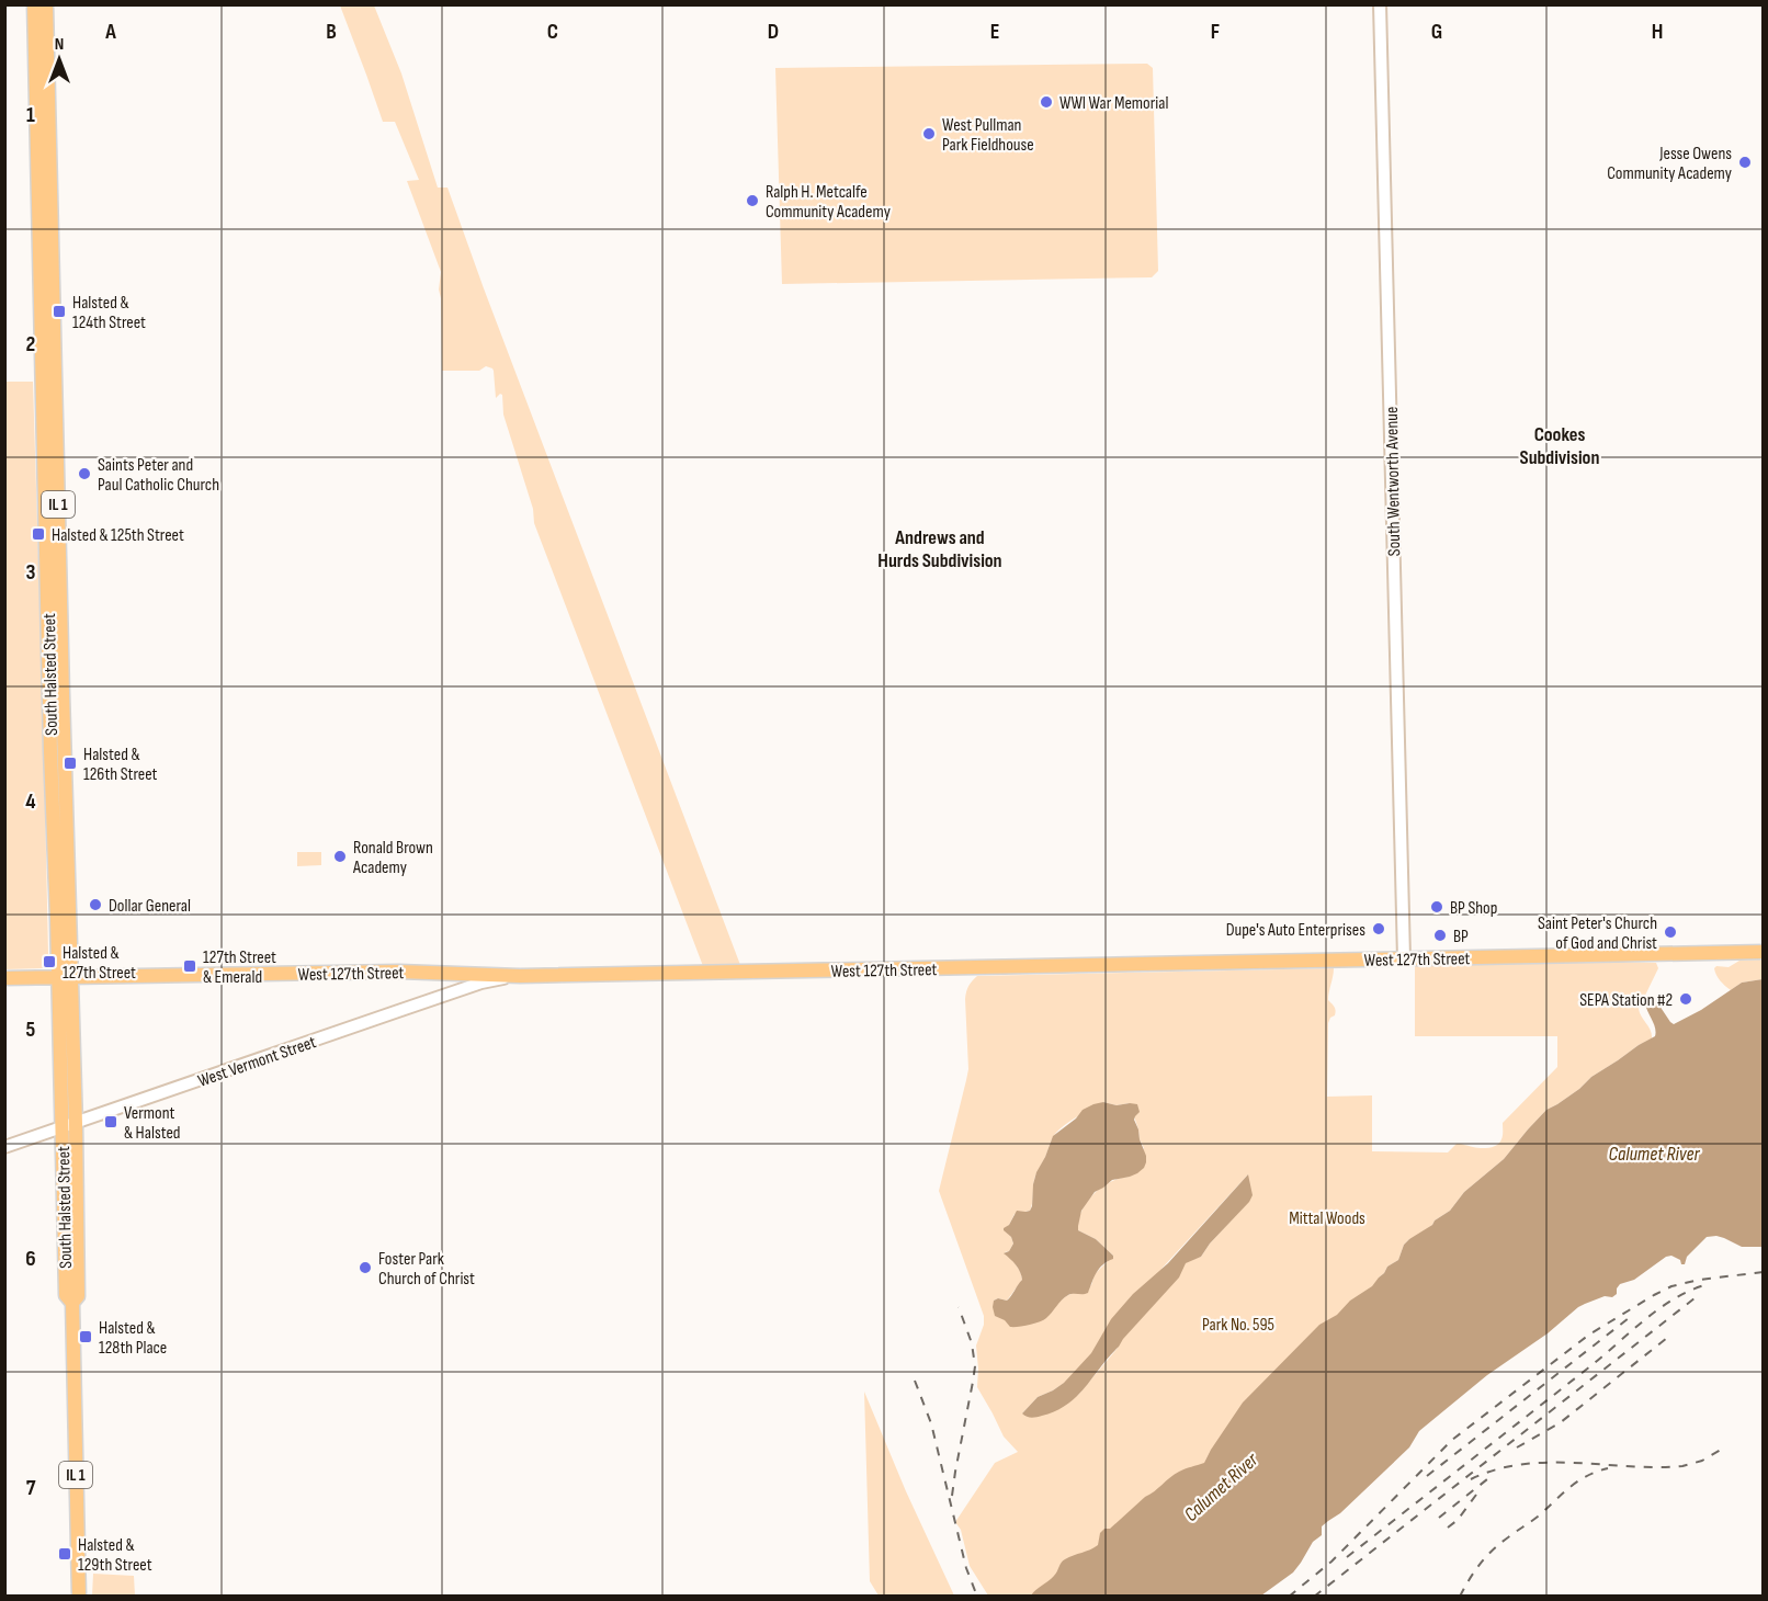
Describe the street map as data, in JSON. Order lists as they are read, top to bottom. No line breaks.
{"streets":{"main road":["IL 1","South Halsted Street","West 127th Street"],"street":["South Wentworth Avenue","West Vermont Street"]},"crossings":[["South Wentworth Avenue","West 127th Street"],["South Halsted Street","West 127th Street"],["South Halsted Street","West Vermont Street"],["West 127th Street","West Vermont Street"]],"districts":["Cookes Subdivision","Andrews and Hurds Subdivision"],"water":["Calumet River"],"parks":["Mittal Woods","Park No. 595"],"places":{"other":["WWI War Memorial","West Pullman Park Fieldhouse","Jesse Owens Community Academy","Ralph H. Metcalfe Community Academy","Saints Peter and Paul Catholic Church","Ronald Brown Academy","Dollar General","BP Shop","Dupe's Auto Enterprises","Saint Peter's Church of God and Christ","BP","SEPA Station #2","Foster Park Church of Christ"],"transit":["Halsted & 124th Street","Halsted & 125th Street","Halsted & 126th Street","Halsted & 127th Street","127th Street & Emerald","Vermont & Halsted","Halsted & 128th Place","Halsted & 129th Street"]},"north":"top","grid":{"columns":["A","B","C","D","E","F","G","H"],"rows":["1","2","3","4","5","6","7"]}}
